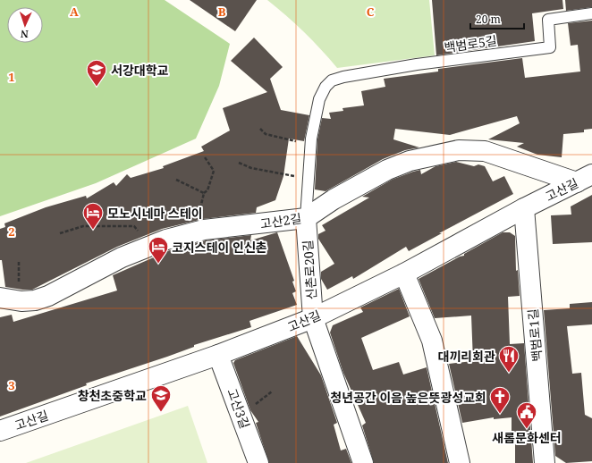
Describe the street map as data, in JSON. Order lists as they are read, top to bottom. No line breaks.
{"streets":{"street":["고산길","고산2길","신촌로20길","백범로1길","고산3길"],"lane":["백범로5길"]},"crossings":[["백범로5길","고산2길"],["백범로5길","신촌로20길"],["고산길","고산2길"],["고산길","신촌로20길"],["고산길","백범로1길"],["고산길","고산3길"],["고산2길","신촌로20길"]],"places":{"school or university":["서강대학교","창천초중학교"],"hotel":["모노시네마 스테이","코지스테이 인신촌"],"restaurant":["대끼리회관"],"church":["청년공간 이음 높은뜻광성교회"],"public building":["새롬문화센터"]},"scale_bar":"20 m","north":"bottom","grid":{"columns":["A","B","C"],"rows":["1","2","3"]}}
